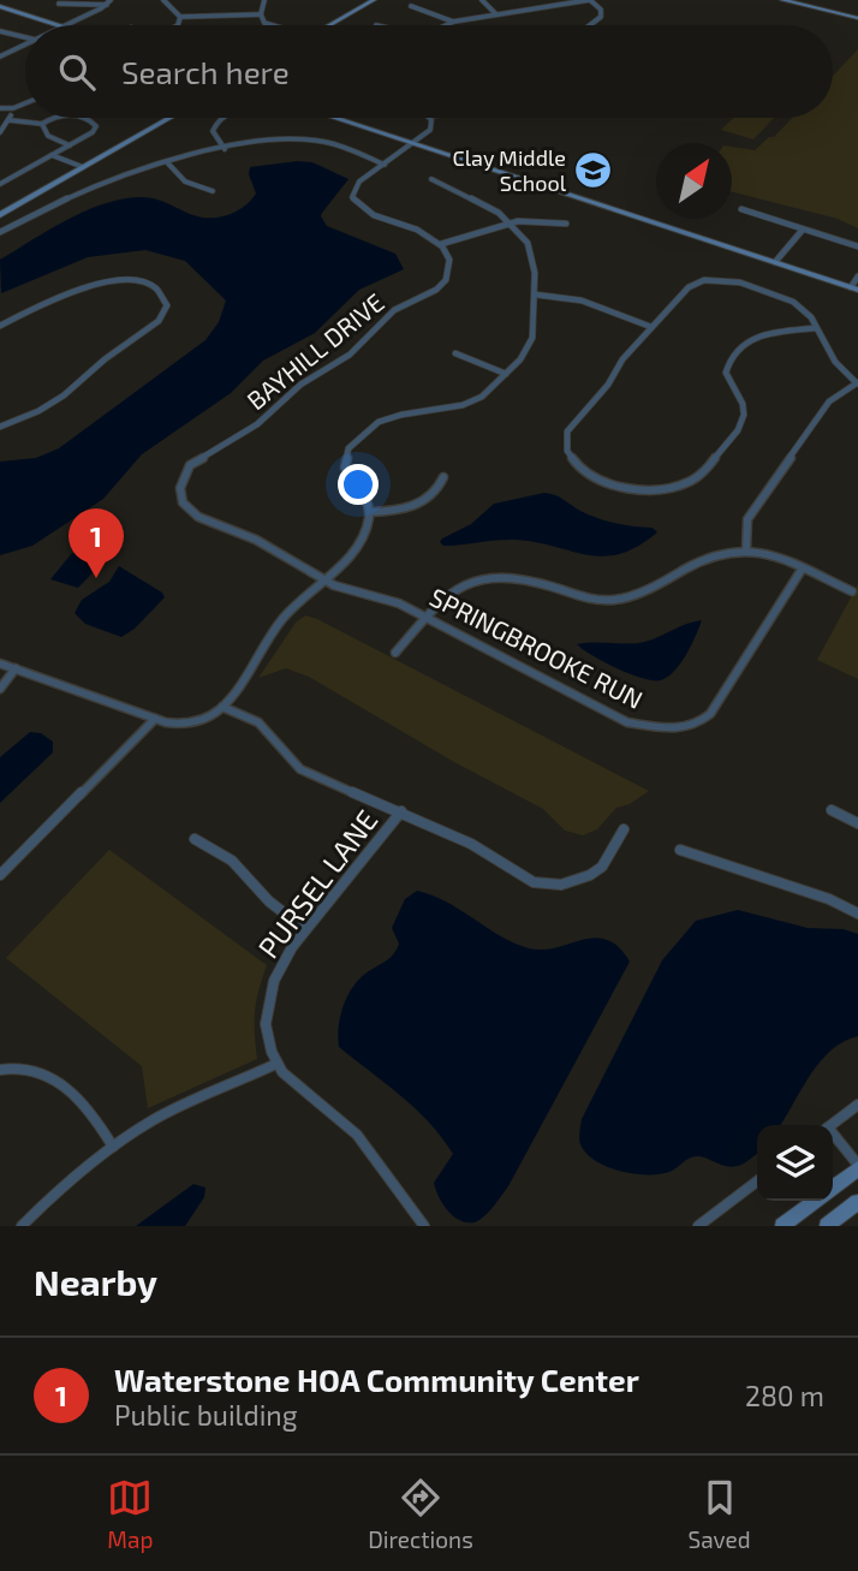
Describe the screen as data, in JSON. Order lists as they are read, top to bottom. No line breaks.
{"streets":{"street":["BAYHILL DRIVE","SPRINGBROOKE RUN","PURSEL LANE"]},"crossings":[["BAYHILL DRIVE","SPRINGBROOKE RUN"]],"places":{"school or university":["Clay Middle School"]},"north":"top right","page":{"search":"Search here","pins":"1","heading":"Nearby","list":[{"mark":"1","name":"Waterstone HOA Community Center","note":"Public building","value":"280 m"}],"nav":["Map","Directions","Saved"]}}
